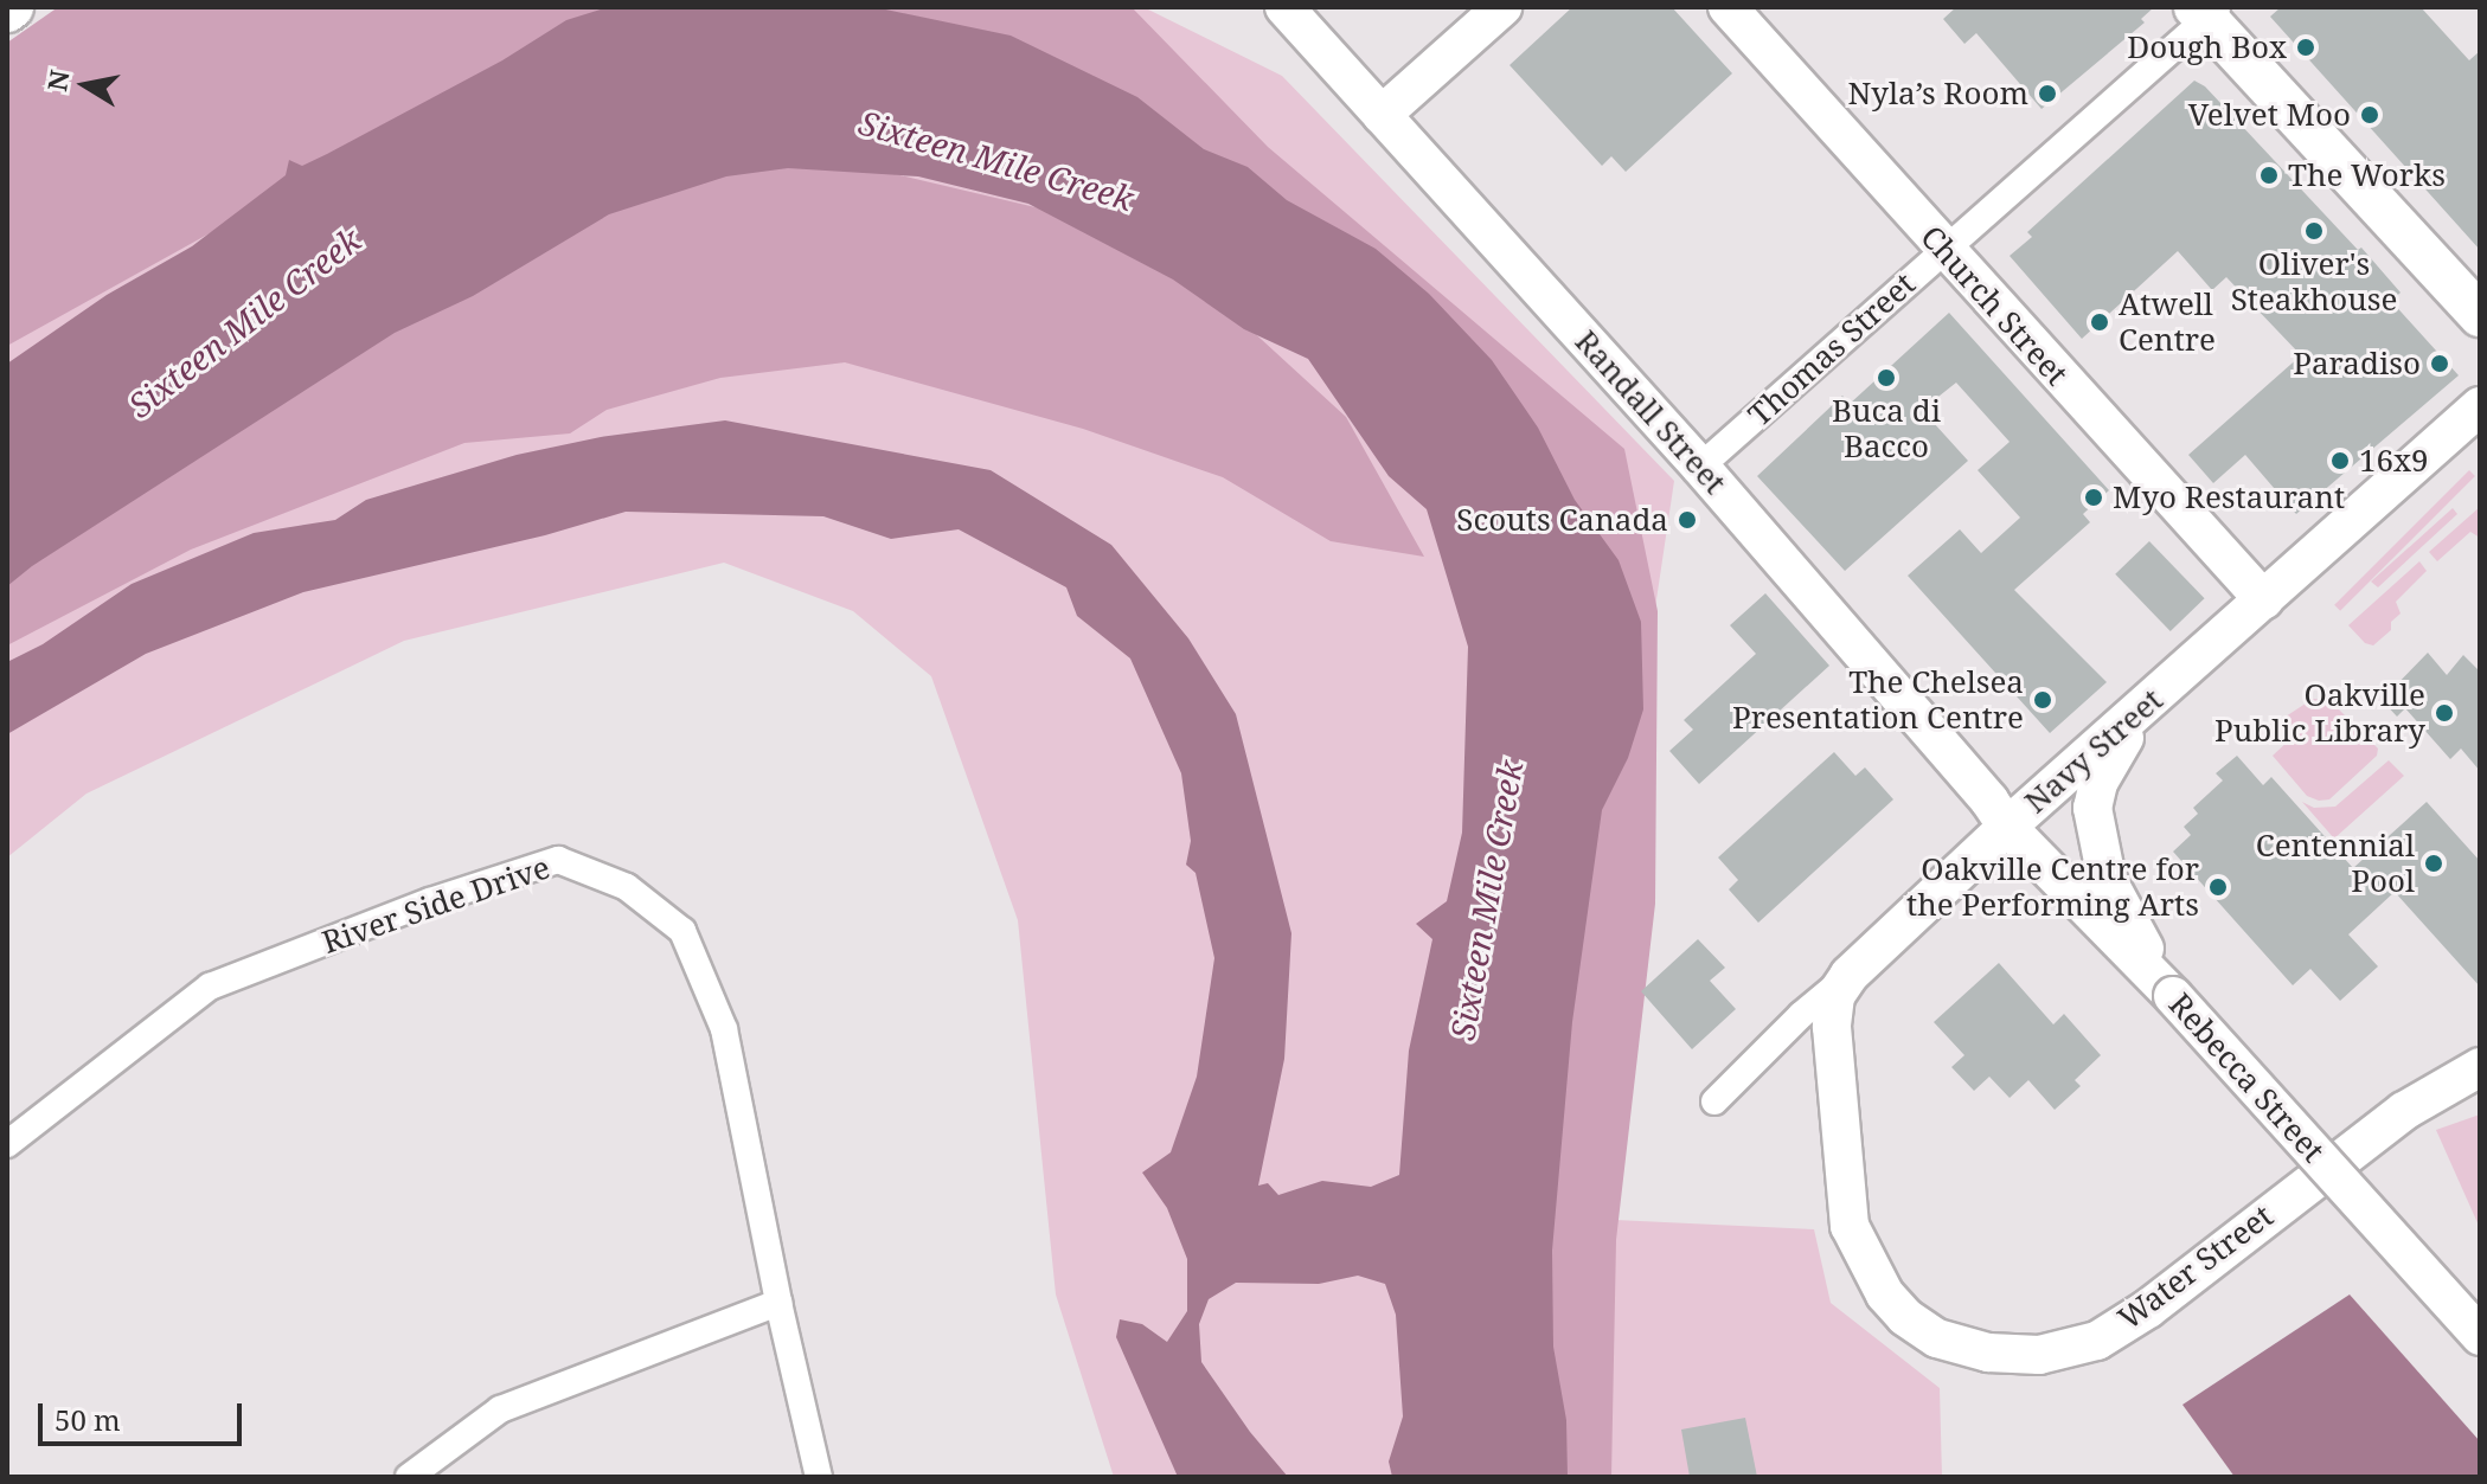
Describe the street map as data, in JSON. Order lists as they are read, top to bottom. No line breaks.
{"streets":{"street":["Church Street","Thomas Street","Randall Street","Navy Street","River Side Drive","Rebecca Street","Water Street"]},"crossings":[["Church Street","Thomas Street"],["Church Street","Navy Street"],["Thomas Street","Randall Street"],["Randall Street","Navy Street"],["Randall Street","Rebecca Street"],["Navy Street","Rebecca Street"],["Navy Street","Water Street"]],"water":["Sixteen Mile Creek"],"places":["Dough Box","Nyla’s Room","Velvet Moo","The Works","Oliver's Steakhouse","Atwell Centre","Paradiso","Buca di Bacco","16x9","Myo Restaurant","Scouts Canada","The Chelsea Presentation Centre","Oakville Public Library","Centennial Pool","Oakville Centre for the Performing Arts"],"scale_bar":"50 m","north":"left"}
